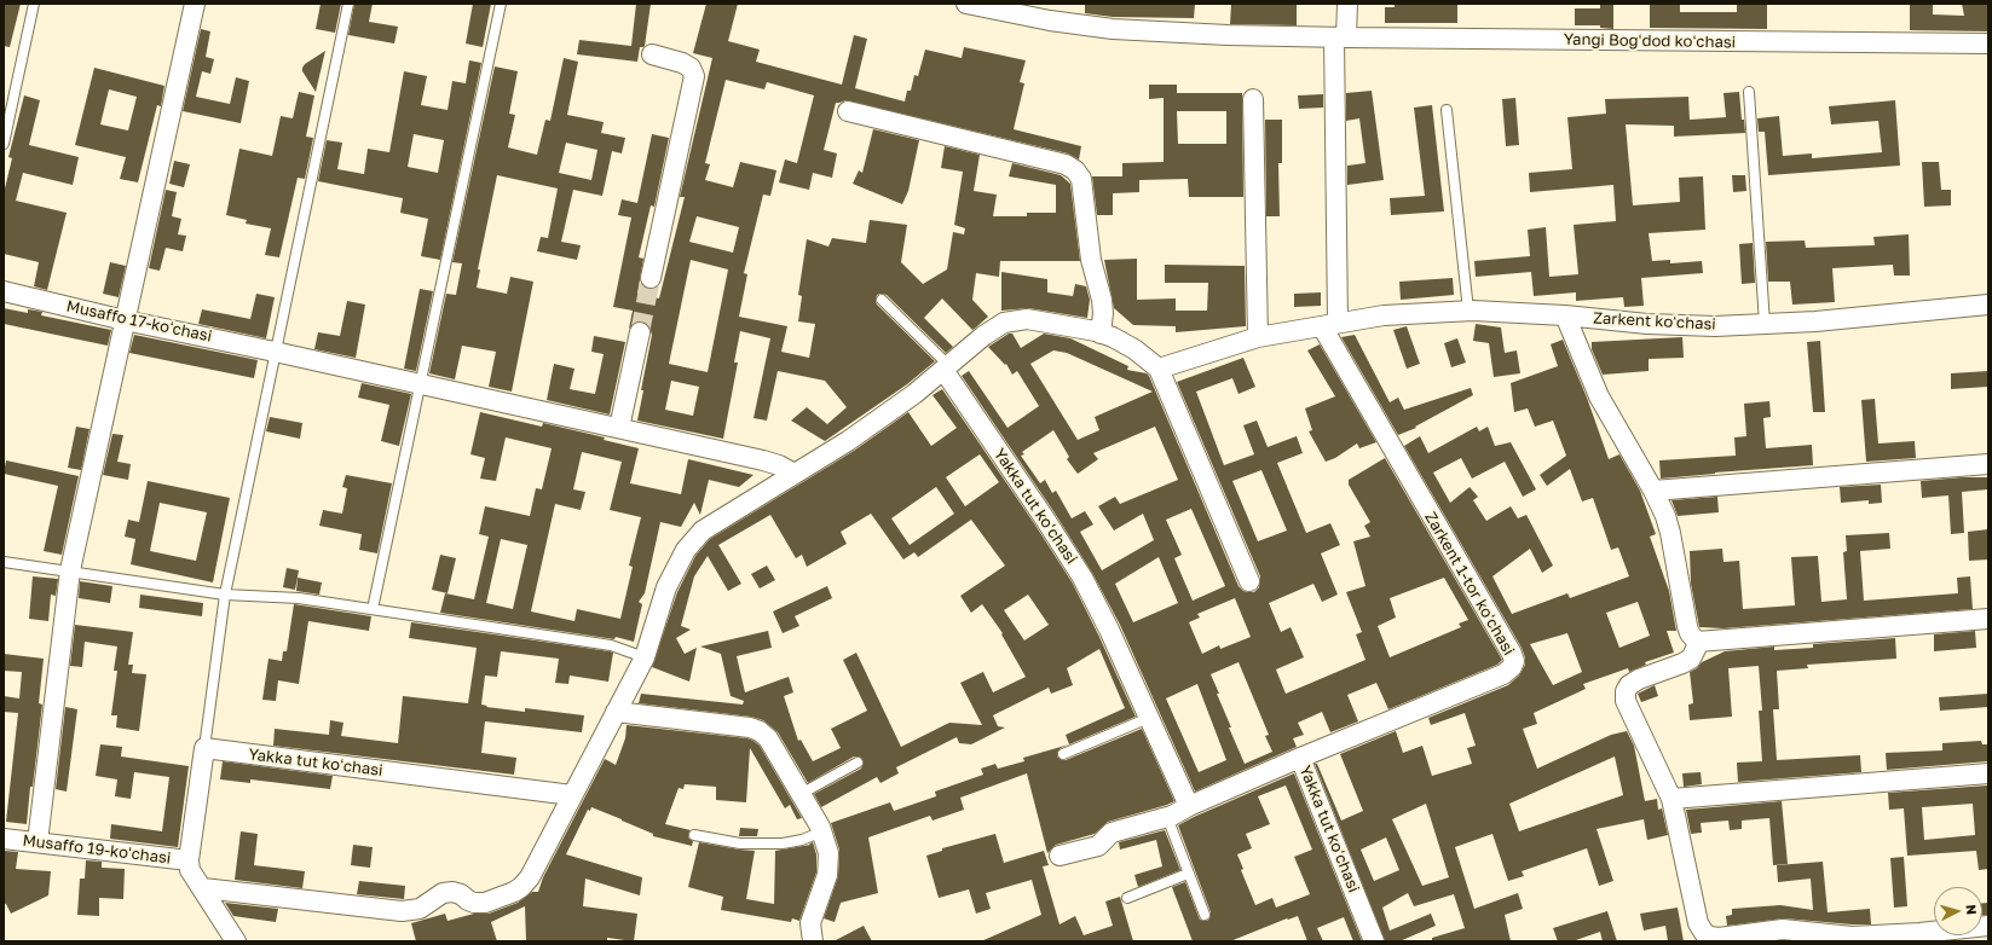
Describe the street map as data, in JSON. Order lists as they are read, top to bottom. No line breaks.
{"streets":{"street":["Yangi Bogʻdod koʻchasi","Musaffo 17-koʻchasi","Zarkent koʻchasi","Yakka tut koʻchasi","Zarkent 1-tor koʻchasi","Musaffo 19-koʻchasi"]},"crossings":[["Zarkent koʻchasi","Zarkent 1-tor koʻchasi"],["Yakka tut koʻchasi","Zarkent 1-tor koʻchasi"]],"north":"right"}
